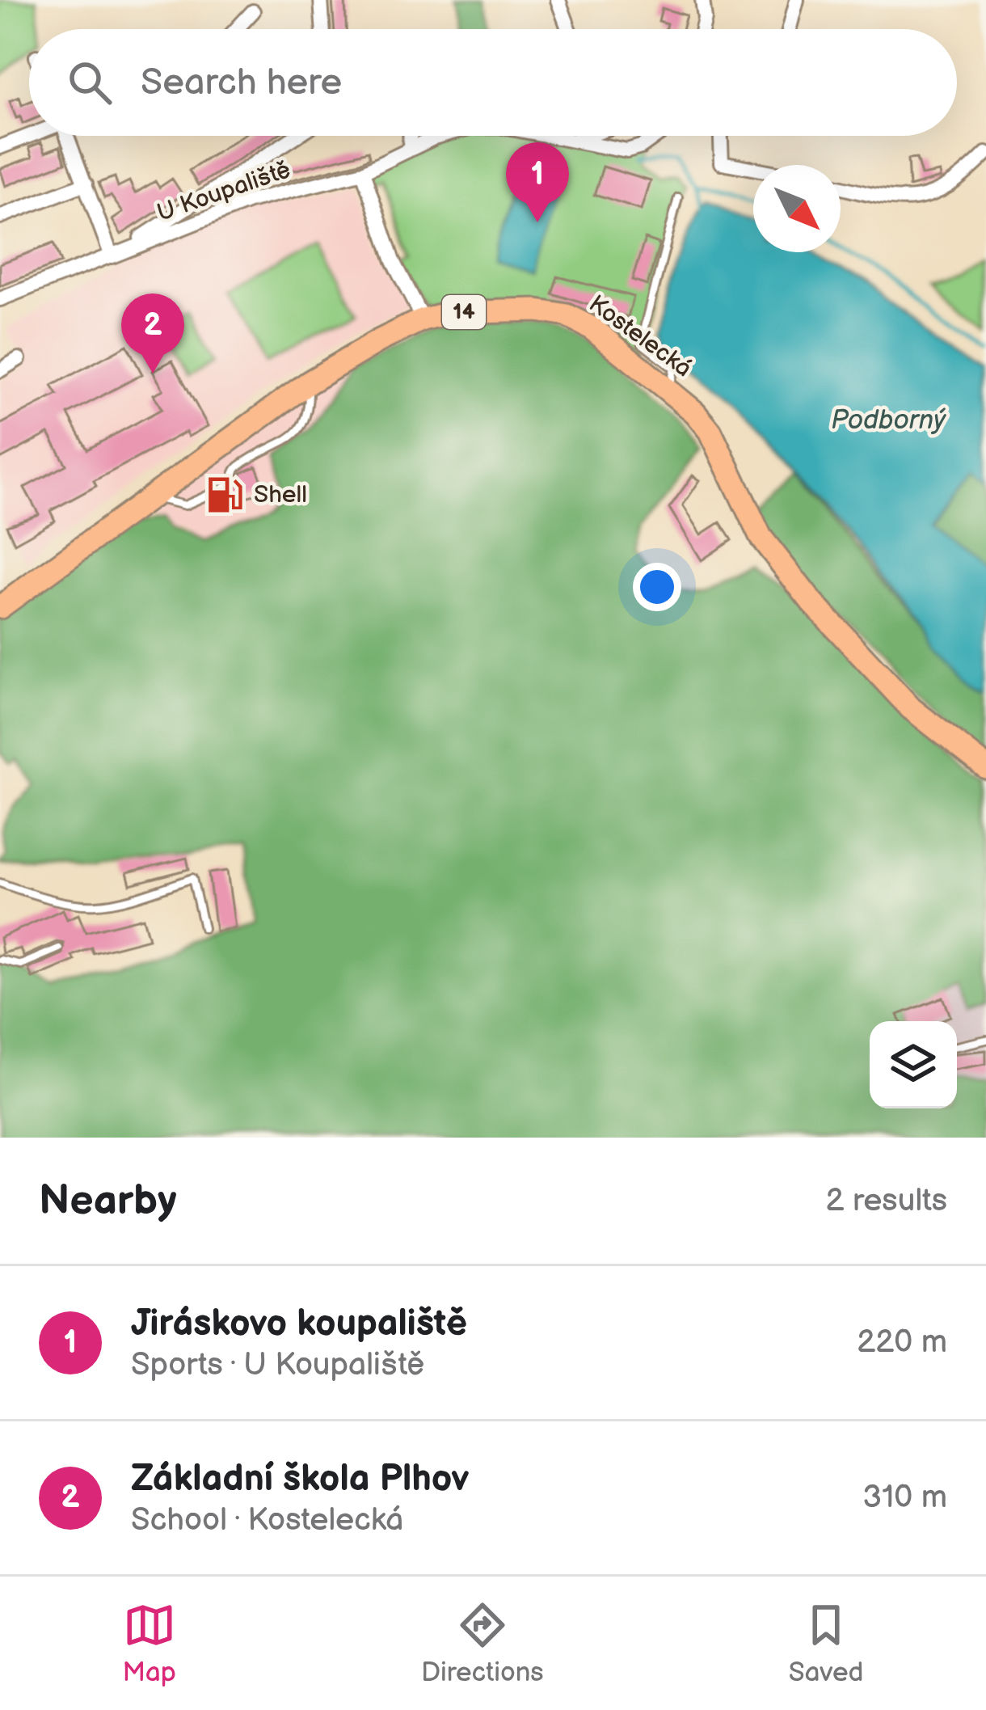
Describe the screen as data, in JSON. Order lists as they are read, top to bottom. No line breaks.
{"streets":{"main road":["14","Kostelecká"],"street":["U Koupaliště"]},"water":["Podborný"],"places":{"fuel station":["Shell"]},"north":"bottom right","page":{"search":"Search here","pins":["1","2"],"heading":["Nearby","2 results"],"list":[{"mark":"1","name":"Jiráskovo koupaliště","note":"Sports · U Koupaliště","value":"220 m"},{"mark":"2","name":"Základní škola Plhov","note":"School · Kostelecká","value":"310 m"}],"nav":["Map","Directions","Saved"]}}
